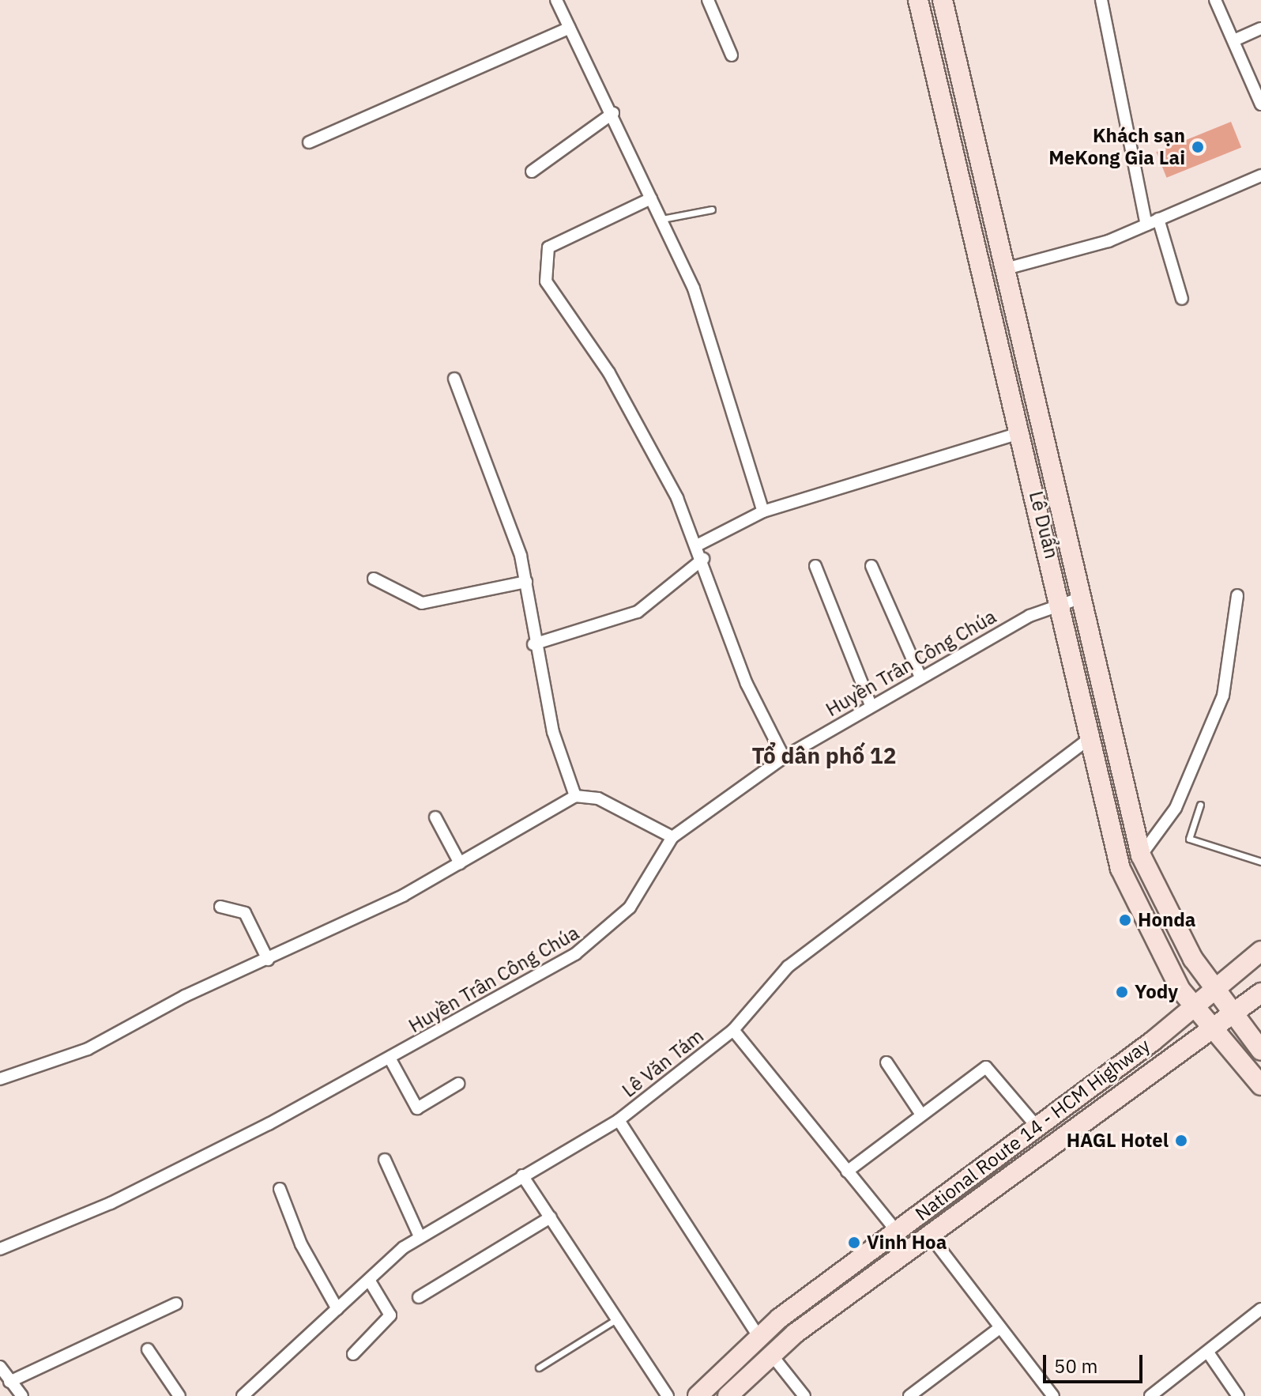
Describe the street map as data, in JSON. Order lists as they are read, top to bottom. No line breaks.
{"streets":{"main road":["Lê Duẩn","National Route 14 - HCM Highway"],"street":["Huyền Trân Công Chúa","Lê Văn Tám"]},"crossings":[["Lê Duẩn","Huyền Trân Công Chúa"],["Lê Duẩn","Lê Văn Tám"],["Lê Duẩn","National Route 14 - HCM Highway"]],"districts":["Tổ dân phố 12"],"places":["Khách sạn MeKong Gia Lai","Honda","Yody","HAGL Hotel","Vinh Hoa"],"scale_bar":"50 m"}
